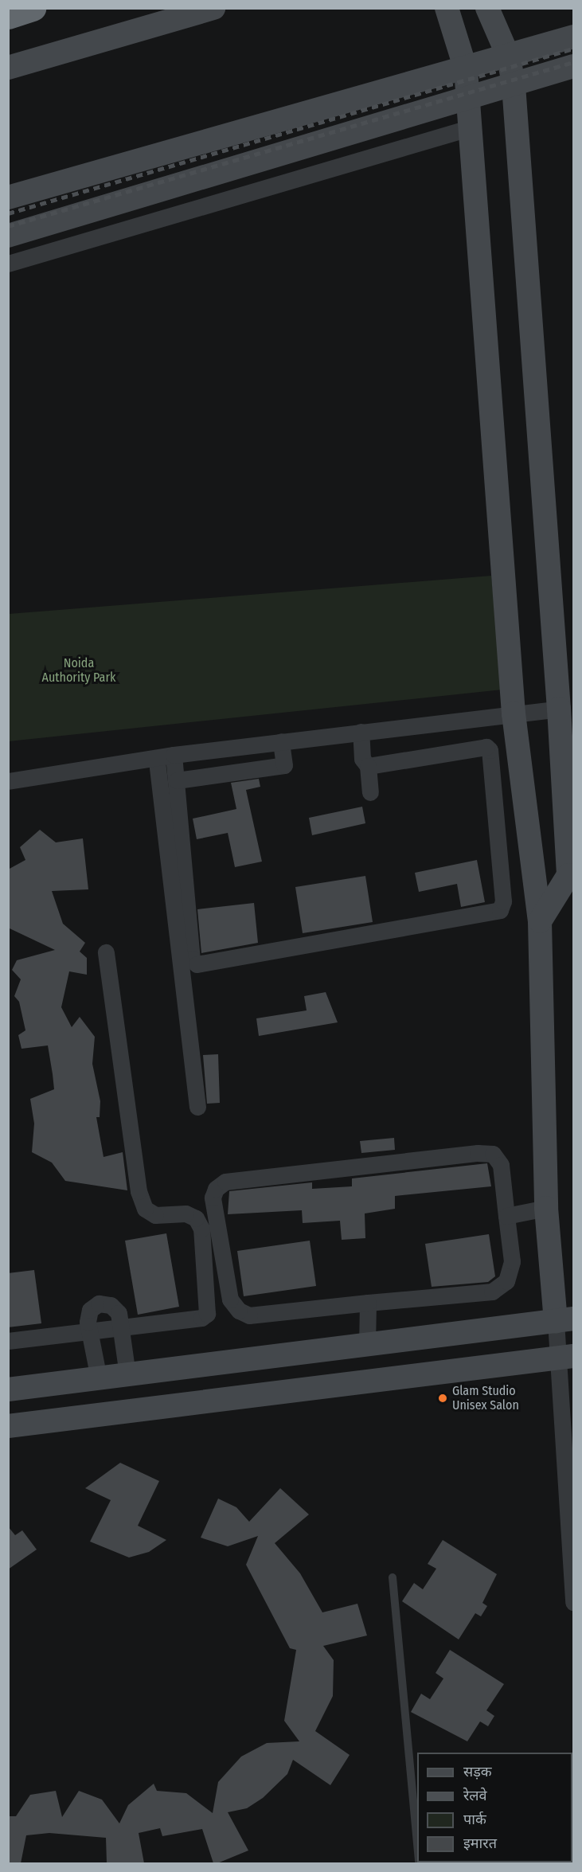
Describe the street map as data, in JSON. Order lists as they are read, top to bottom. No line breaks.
{"parks":["Noida Authority Park"],"places":["Glam Studio Unisex Salon"],"legend":["सड़क","रेलवे","पार्क","इमारत"]}
